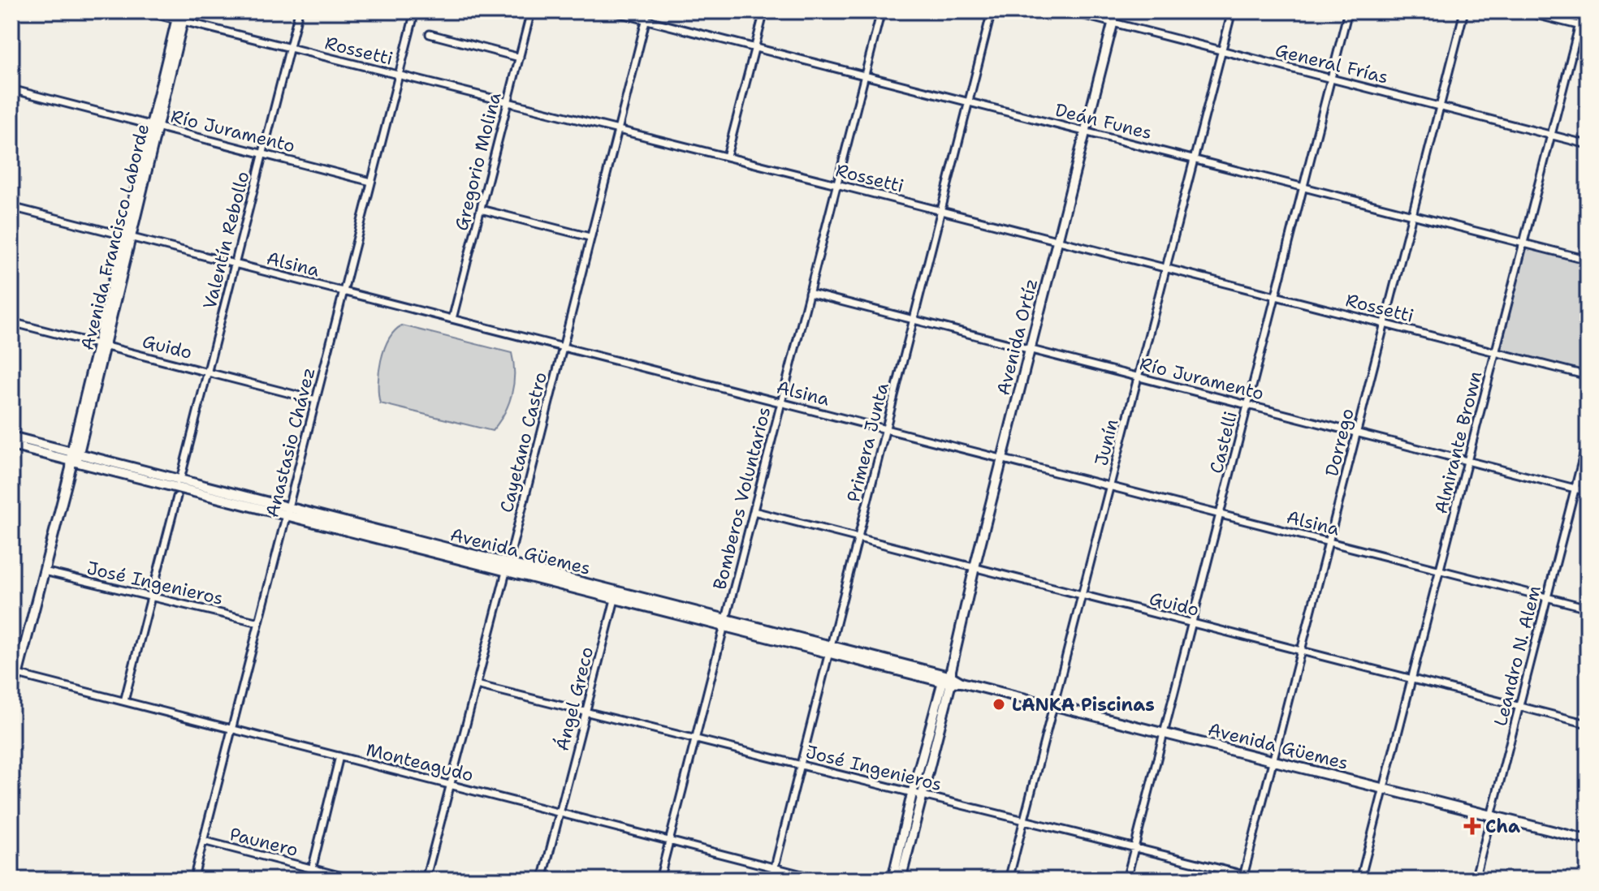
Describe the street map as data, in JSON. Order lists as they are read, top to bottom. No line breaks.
{"streets":{"main road":["Avenida Francisco Laborde","Avenida Ortíz","Avenida Güemes"],"street":["Rossetti","General Frías","Deán Funes","Río Juramento","Gregorio Molina","Valentín Rebollo","Alsina","Guido","Anastasio Chávez","Cayetano Castro","Primera Junta","Junín","Castelli","Dorrego","Almirante Brown","Bomberos Voluntarios","José Ingenieros","Leandro N. Alem","Ángel Greco","Monteagudo","Paunero"]},"crossings":[["Rossetti","Gregorio Molina"],["Rossetti","Avenida Francisco Laborde"],["Rossetti","Valentín Rebollo"],["Rossetti","Avenida Ortíz"],["Rossetti","Anastasio Chávez"],["Rossetti","Cayetano Castro"],["Rossetti","Primera Junta"],["Rossetti","Junín"],["Rossetti","Castelli"],["Rossetti","Dorrego"],["Rossetti","Almirante Brown"],["Rossetti","Bomberos Voluntarios"],["General Frías","Avenida Ortíz"],["General Frías","Junín"],["General Frías","Castelli"],["General Frías","Dorrego"],["General Frías","Almirante Brown"],["Deán Funes","Avenida Ortíz"],["Deán Funes","Cayetano Castro"],["Deán Funes","Primera Junta"],["Deán Funes","Junín"],["Deán Funes","Castelli"],["Deán Funes","Dorrego"],["Deán Funes","Almirante Brown"],["Deán Funes","Bomberos Voluntarios"],["Río Juramento","Avenida Francisco Laborde"],["Río Juramento","Valentín Rebollo"],["Río Juramento","Avenida Ortíz"],["Río Juramento","Anastasio Chávez"],["Río Juramento","Primera Junta"],["Río Juramento","Junín"],["Río Juramento","Castelli"],["Río Juramento","Dorrego"],["Río Juramento","Almirante Brown"],["Río Juramento","Bomberos Voluntarios"],["Río Juramento","Leandro N. Alem"],["Gregorio Molina","Alsina"],["Avenida Francisco Laborde","Alsina"],["Avenida Francisco Laborde","Guido"],["Avenida Francisco Laborde","Avenida Güemes"],["Avenida Francisco Laborde","José Ingenieros"],["Avenida Francisco Laborde","Monteagudo"],["Valentín Rebollo","Alsina"],["Valentín Rebollo","Guido"],["Alsina","Avenida Ortíz"],["Alsina","Anastasio Chávez"],["Alsina","Cayetano Castro"],["Alsina","Primera Junta"],["Alsina","Junín"],["Alsina","Castelli"],["Alsina","Dorrego"],["Alsina","Almirante Brown"],["Alsina","Bomberos Voluntarios"],["Alsina","Leandro N. Alem"],["Avenida Ortíz","Guido"],["Avenida Ortíz","Avenida Güemes"],["Avenida Ortíz","José Ingenieros"],["Guido","Anastasio Chávez"],["Guido","Primera Junta"],["Guido","Junín"],["Guido","Castelli"],["Guido","Dorrego"],["Guido","Almirante Brown"],["Guido","Bomberos Voluntarios"],["Guido","Leandro N. Alem"],["Anastasio Chávez","Avenida Güemes"],["Anastasio Chávez","José Ingenieros"],["Anastasio Chávez","Monteagudo"],["Anastasio Chávez","Paunero"],["Cayetano Castro","Avenida Güemes"],["Cayetano Castro","José Ingenieros"],["Cayetano Castro","Monteagudo"],["Primera Junta","Avenida Güemes"],["Primera Junta","José Ingenieros"],["Primera Junta","Monteagudo"],["Junín","Avenida Güemes"],["Junín","José Ingenieros"],["Castelli","Avenida Güemes"],["Castelli","José Ingenieros"],["Dorrego","Avenida Güemes"],["Dorrego","José Ingenieros"],["Almirante Brown","Avenida Güemes"],["Bomberos Voluntarios","Avenida Güemes"],["Bomberos Voluntarios","José Ingenieros"],["Bomberos Voluntarios","Monteagudo"],["Avenida Güemes","Leandro N. Alem"],["Avenida Güemes","Ángel Greco"],["José Ingenieros","Ángel Greco"],["Ángel Greco","Monteagudo"]],"places":{"other":["LANKA Piscinas"],"health":["Cha"]}}
